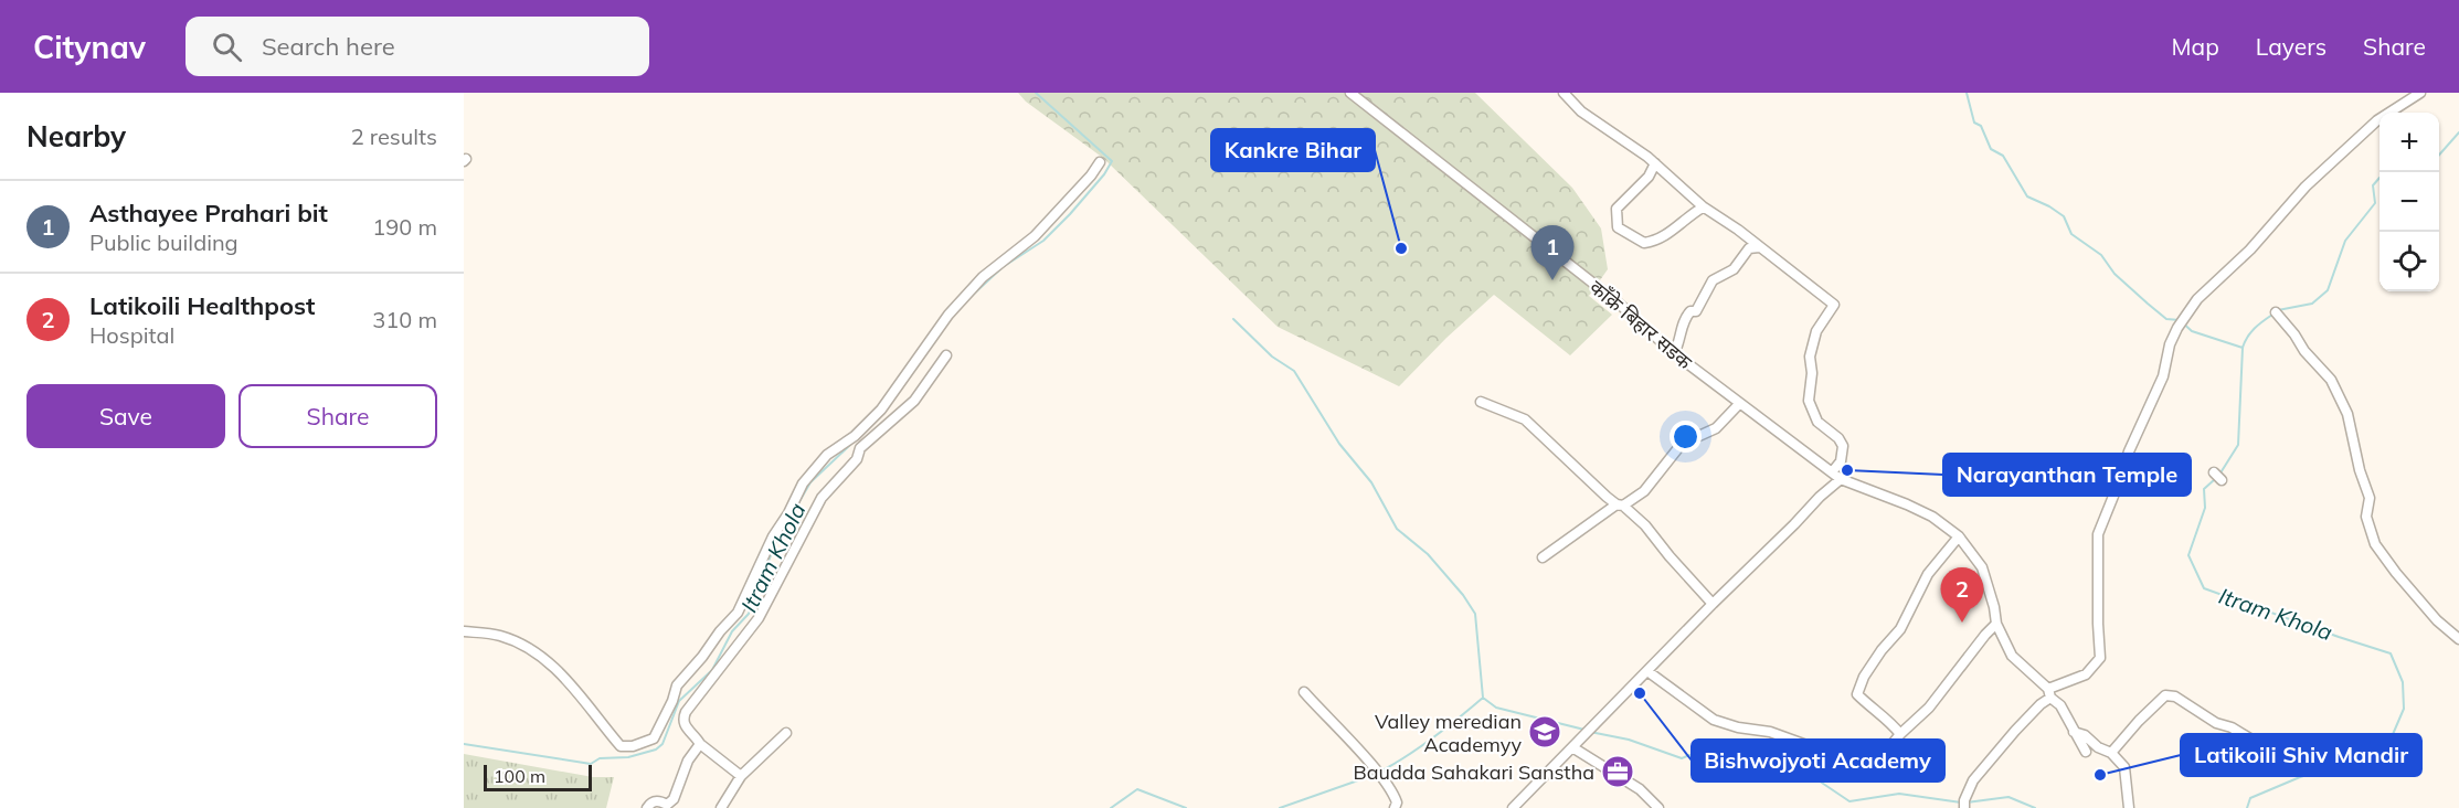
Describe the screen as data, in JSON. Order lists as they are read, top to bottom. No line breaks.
{"streets":{"street":["काँक्रे बिहार सडक"]},"water":["Itram Khola"],"places":{"other":["Kankre Bihar","Narayanthan Temple","Bishwojyoti Academy","Latikoili Shiv Mandir"],"school or university":["Valley meredian Academyy"],"office":["Baudda Sahakari Sanstha"]},"scale_bar":"100 m","page":{"header":"Citynav","search":"Search here","nav":["Map","Layers","Share"],"heading":["Nearby","2 results"],"map_buttons":["+","−"],"list":[{"mark":"1","name":"Asthayee Prahari bit","note":"Public building","value":"190 m"},{"mark":"2","name":"Latikoili Healthpost","note":"Hospital","value":"310 m"}],"pins":["1","2"],"buttons":["Save","Share"],"scale":"100 m"}}
